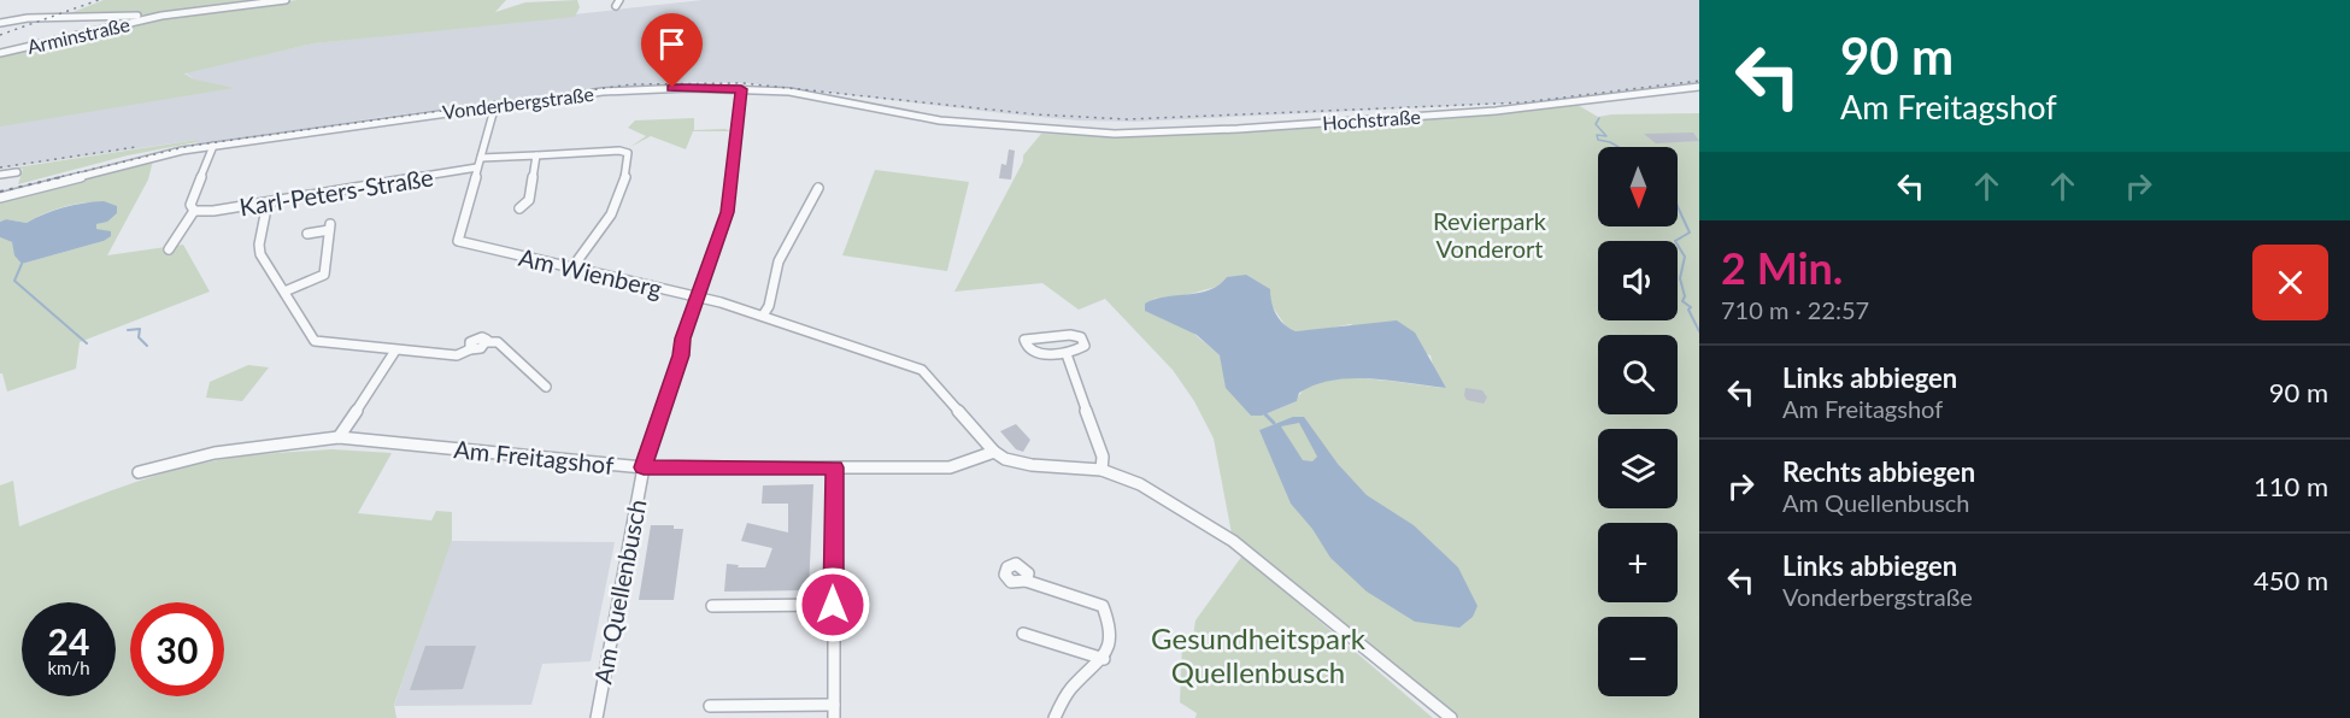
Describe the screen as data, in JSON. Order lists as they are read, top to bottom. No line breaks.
{"streets":{"street":["Arminstraße","Vonderbergstraße","Hochstraße","Karl-Peters-Straße","Am Wienberg","Am Freitagshof","Am Quellenbusch"]},"crossings":[["Vonderbergstraße","Hochstraße"],["Vonderbergstraße","Am Quellenbusch"],["Karl-Peters-Straße","Am Wienberg"],["Am Wienberg","Am Freitagshof"],["Am Wienberg","Am Quellenbusch"],["Am Freitagshof","Am Quellenbusch"]],"parks":["Revierpark Vonderort","Gesundheitspark Quellenbusch"],"north":"bottom","page":{"turn":["90 m","Am Freitagshof"],"map_buttons":["+","−"],"heading":["2 Min.","710 m · 22:57"],"list":[{"name":"Links abbiegen","note":"Am Freitagshof","value":"90 m"},{"name":"Rechts abbiegen","note":"Am Quellenbusch","value":"110 m"},{"name":"Links abbiegen","note":"Vonderbergstraße","value":"450 m"}],"speed":"24 km/h","limit":"30"}}
